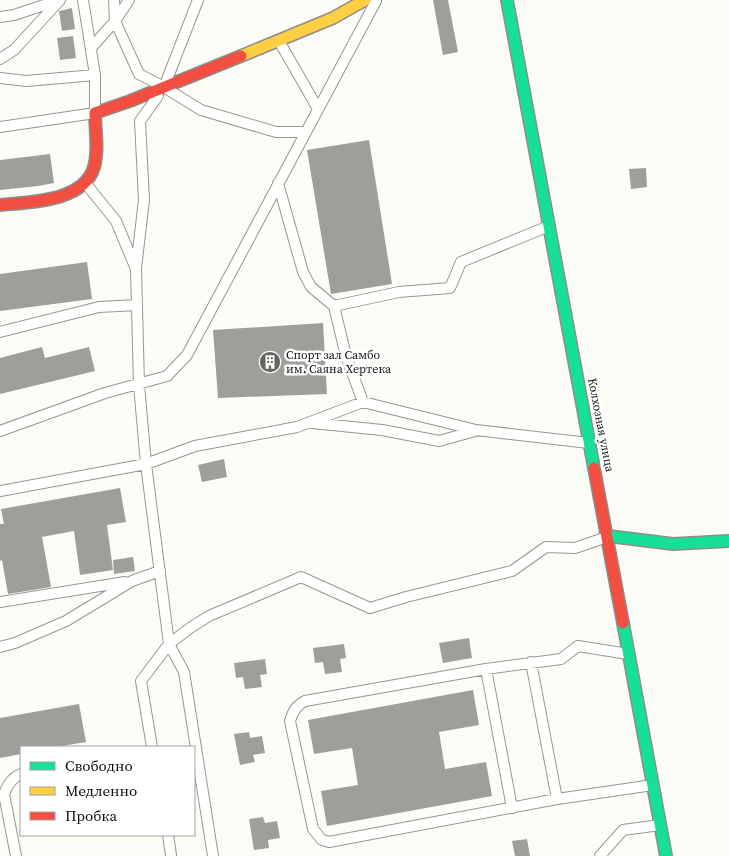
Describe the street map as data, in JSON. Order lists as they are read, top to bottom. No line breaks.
{"streets":{"main road":["Колхозная улица"]},"places":{"building":["Спорт зал Самбо им. Саяна Хертека"]},"legend":["Свободно","Медленно","Пробка"]}
